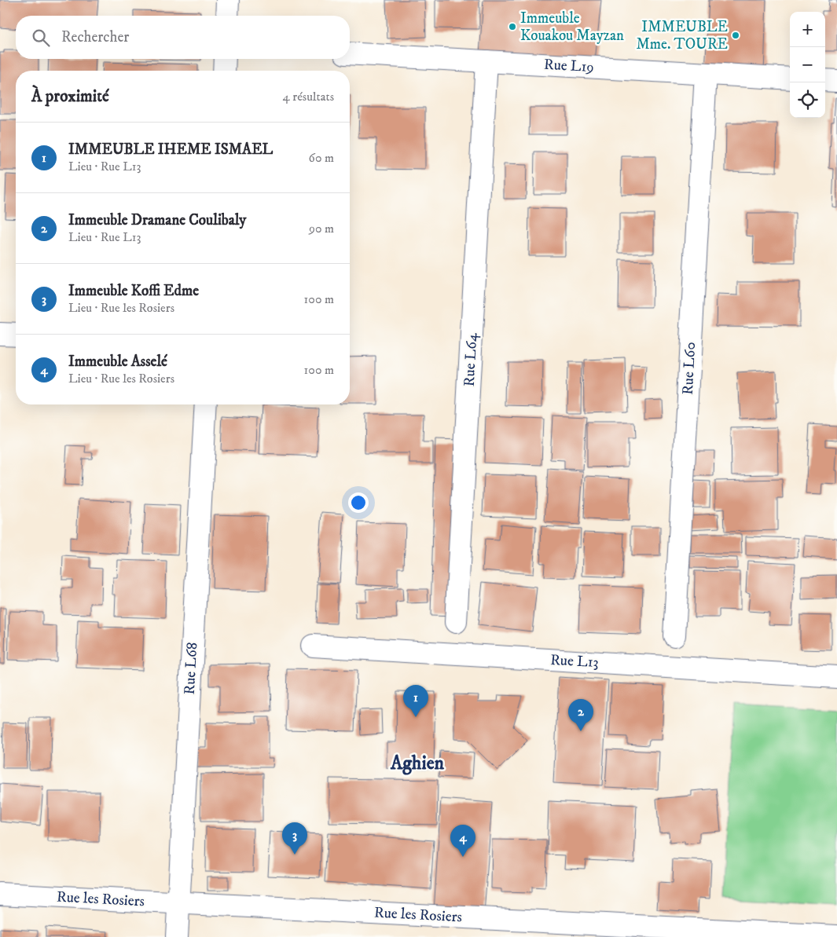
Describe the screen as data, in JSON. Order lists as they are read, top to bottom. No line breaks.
{"streets":{"street":["Rue L19","Rue L64","Rue L60","Rue L13","Rue L68","Rue les Rosiers"]},"crossings":[["Rue L19","Rue L64"],["Rue L19","Rue L60"],["Rue L68","Rue les Rosiers"]],"districts":["Aghien"],"places":["Immeuble Kouakou Mayzan","IMMEUBLE Mme. TOURE"],"page":{"map_buttons":["+","−"],"search":"Rechercher","heading":["À proximité","4 résultats"],"list":[{"mark":"1","name":"IMMEUBLE IHEME ISMAEL","note":"Lieu · Rue L13","value":"60 m"},{"mark":"2","name":"Immeuble Dramane Coulibaly","note":"Lieu · Rue L13","value":"90 m"},{"mark":"3","name":"Immeuble Koffi Edme","note":"Lieu · Rue les Rosiers","value":"100 m"},{"mark":"4","name":"Immeuble Asselé","note":"Lieu · Rue les Rosiers","value":"100 m"}],"pins":["1","2","3","4"]}}
